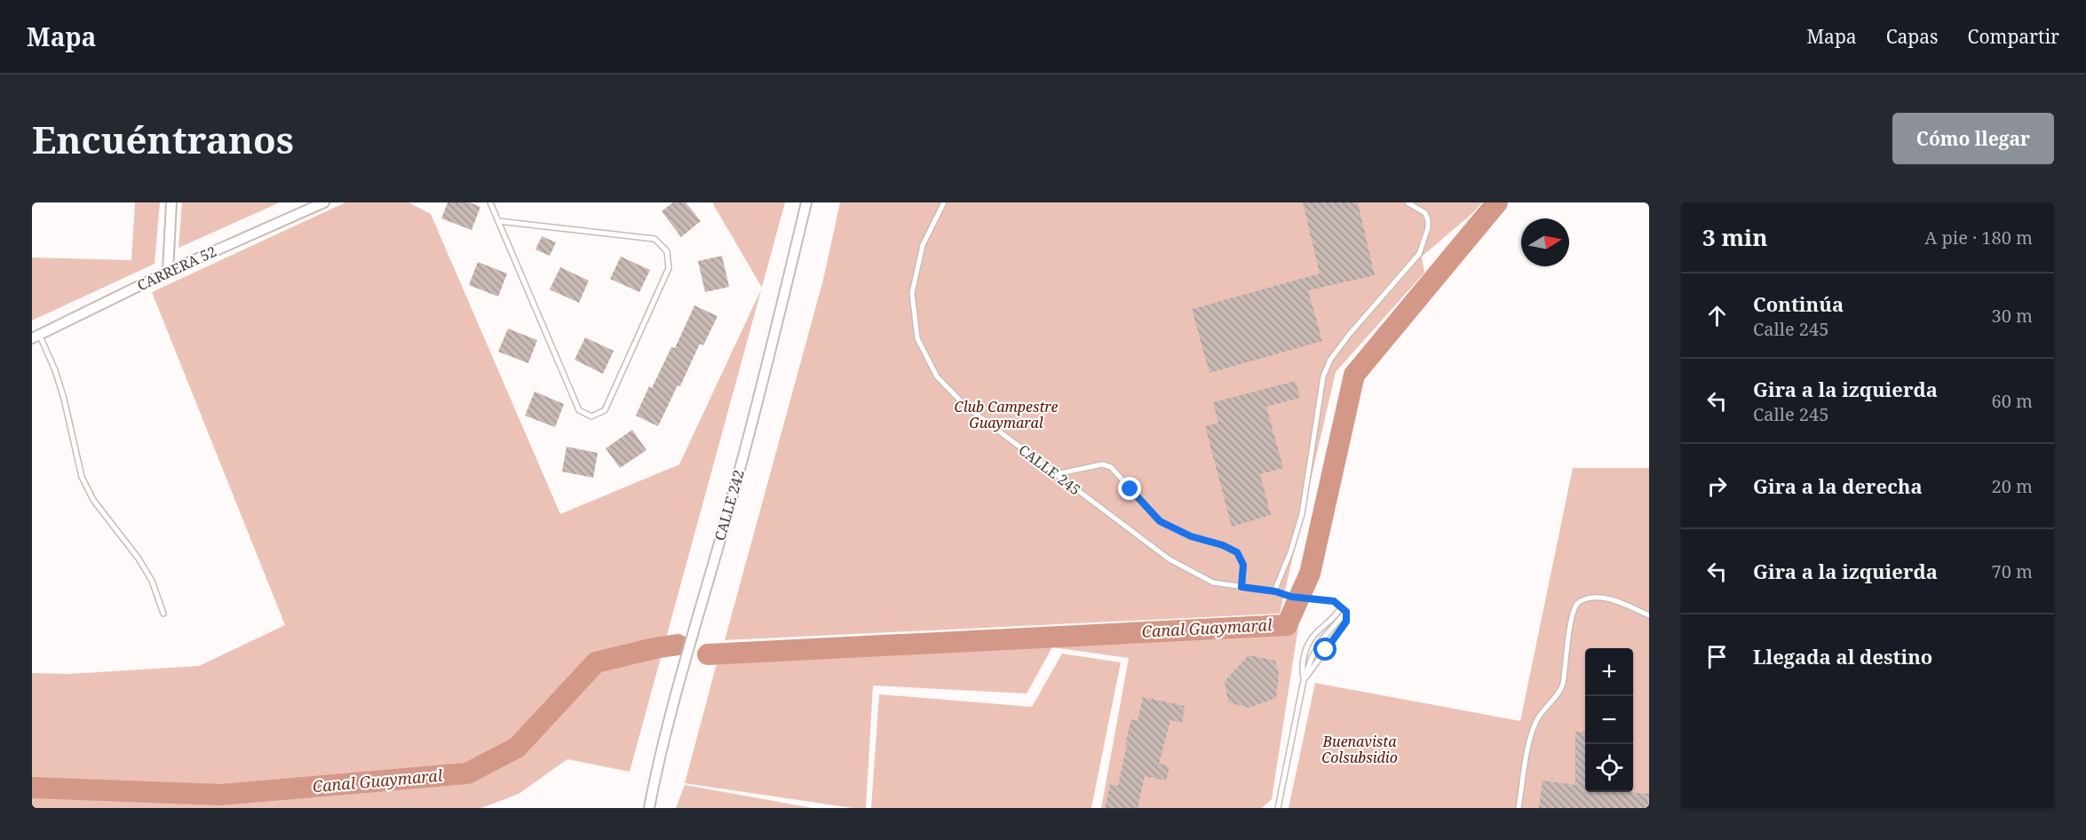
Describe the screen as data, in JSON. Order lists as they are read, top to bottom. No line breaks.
{"streets":{"street":["CARRERA 52","CALLE 242"],"lane":["CALLE 245"]},"water":["Canal Guaymaral"],"parks":["Club Campestre Guaymaral","Buenavista Colsubsidio"],"north":"right","page":{"header":"Mapa","nav":["Mapa","Capas","Compartir"],"buttons":"Cómo llegar","title":"Encuéntranos","heading":["3 min","A pie · 180 m"],"list":[["Continúa","Calle 245","30 m"],["Gira a la izquierda","Calle 245","60 m"],["Gira a la derecha","20 m"],["Gira a la izquierda","70 m"],"Llegada al destino"],"map_buttons":["+","−"]}}
